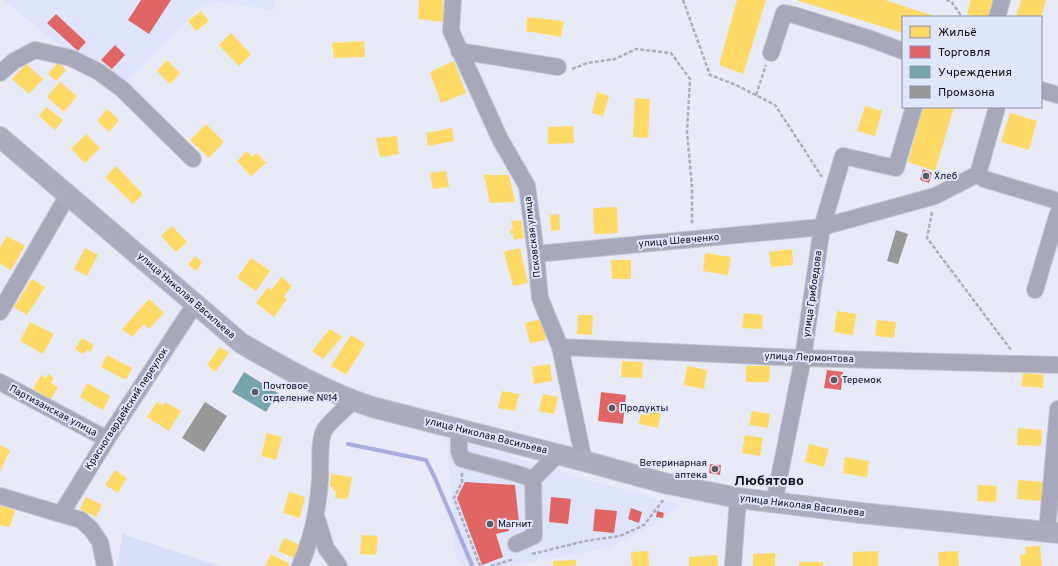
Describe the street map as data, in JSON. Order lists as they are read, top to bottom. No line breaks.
{"streets":{"main road":["улица Николая Васильева"],"street":["Псковская улица","улица Шевченко","улица Грибоедова","улица Лермонтова","Красногвардейский переулок","Партизанская улица"]},"crossings":[["Псковская улица","улица Шевченко"],["Псковская улица","улица Николая Васильева"],["Псковская улица","улица Лермонтова"],["улица Шевченко","улица Грибоедова"],["улица Грибоедова","улица Николая Васильева"],["улица Грибоедова","улица Лермонтова"],["улица Николая Васильева","Красногвардейский переулок"],["Красногвардейский переулок","Партизанская улица"]],"districts":["Любятово"],"places":["Хлеб","Теремок","Почтовое отделение №14","Продукты","Ветеринарная аптека","Магнит"],"legend":["Жильё","Торговля","Учреждения","Промзона"]}
